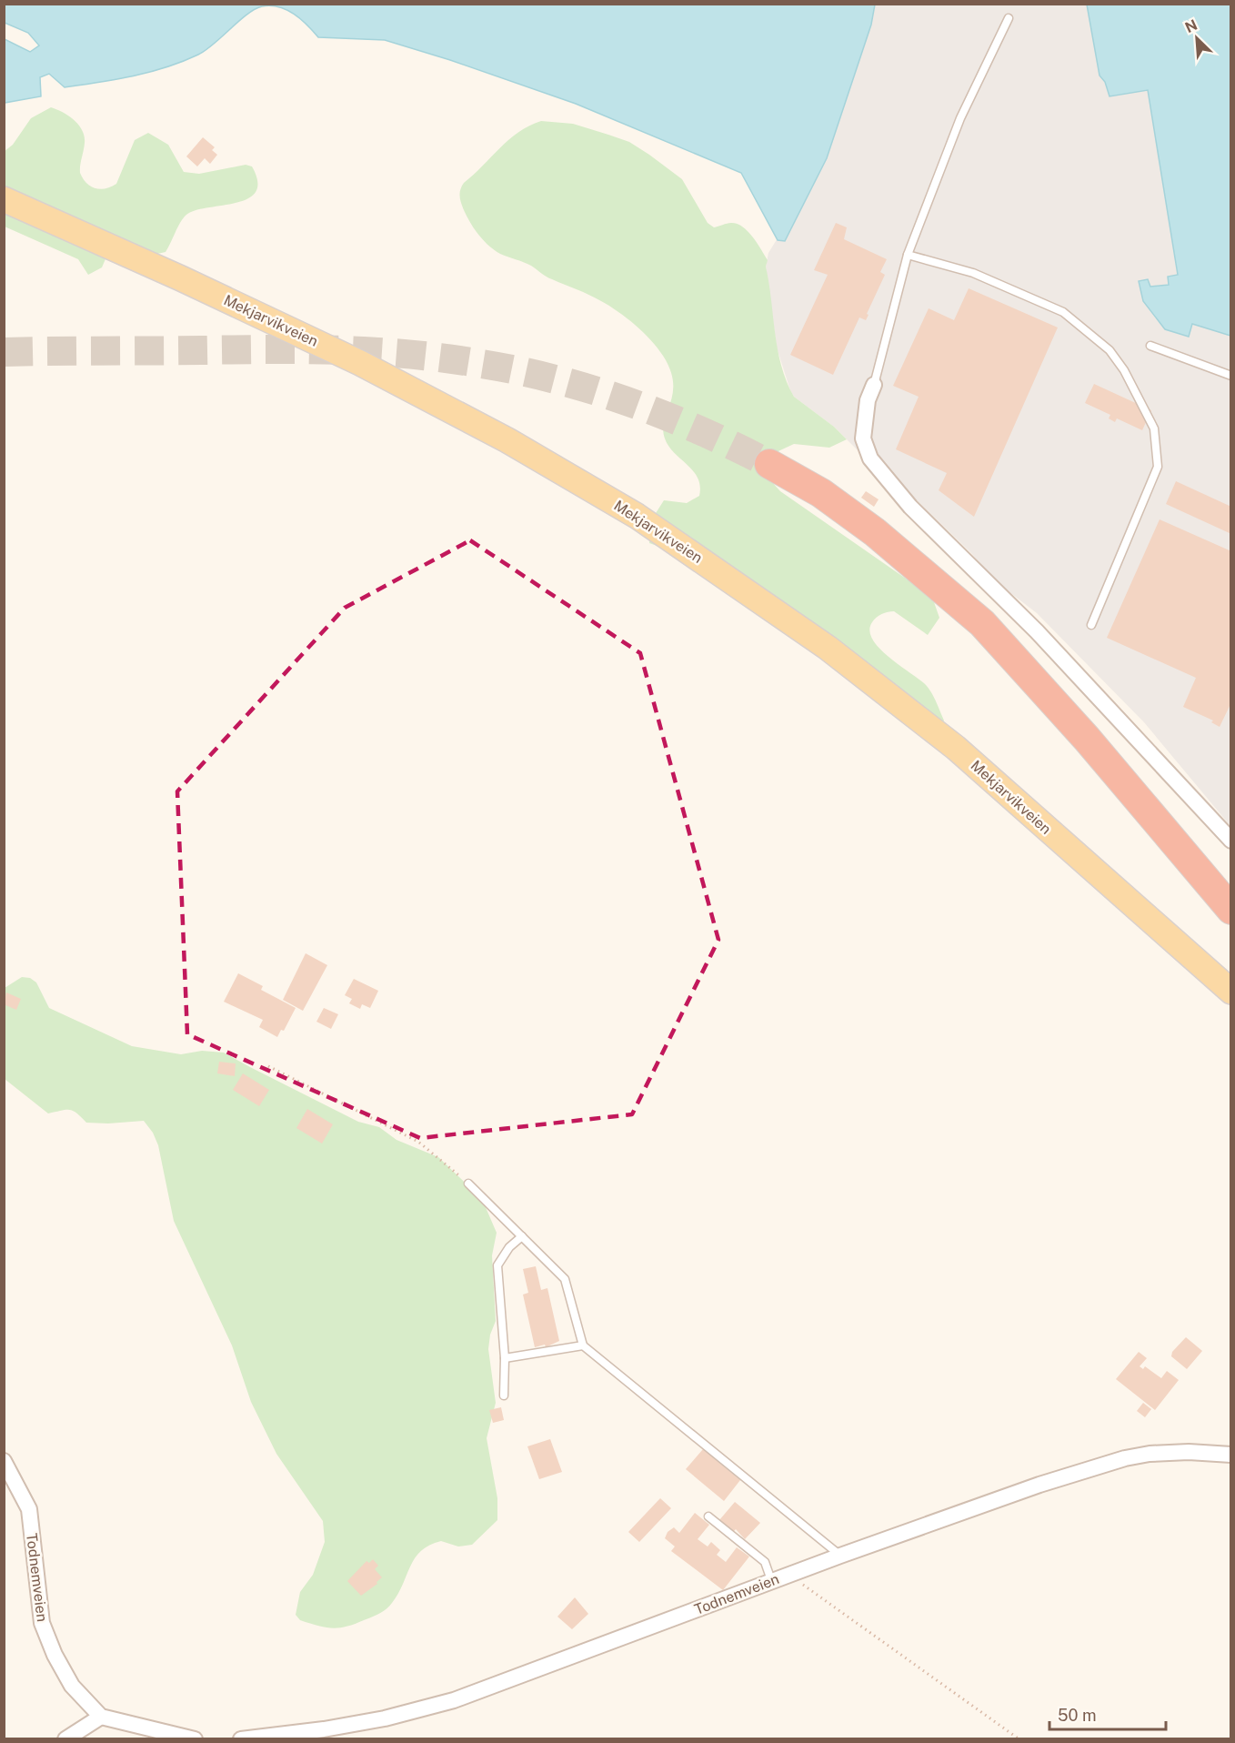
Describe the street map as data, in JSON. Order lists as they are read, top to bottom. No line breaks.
{"streets":{"main road":["Mekjarvikveien"],"street":["Todnemveien"]},"scale_bar":"50 m","north":"top left"}
